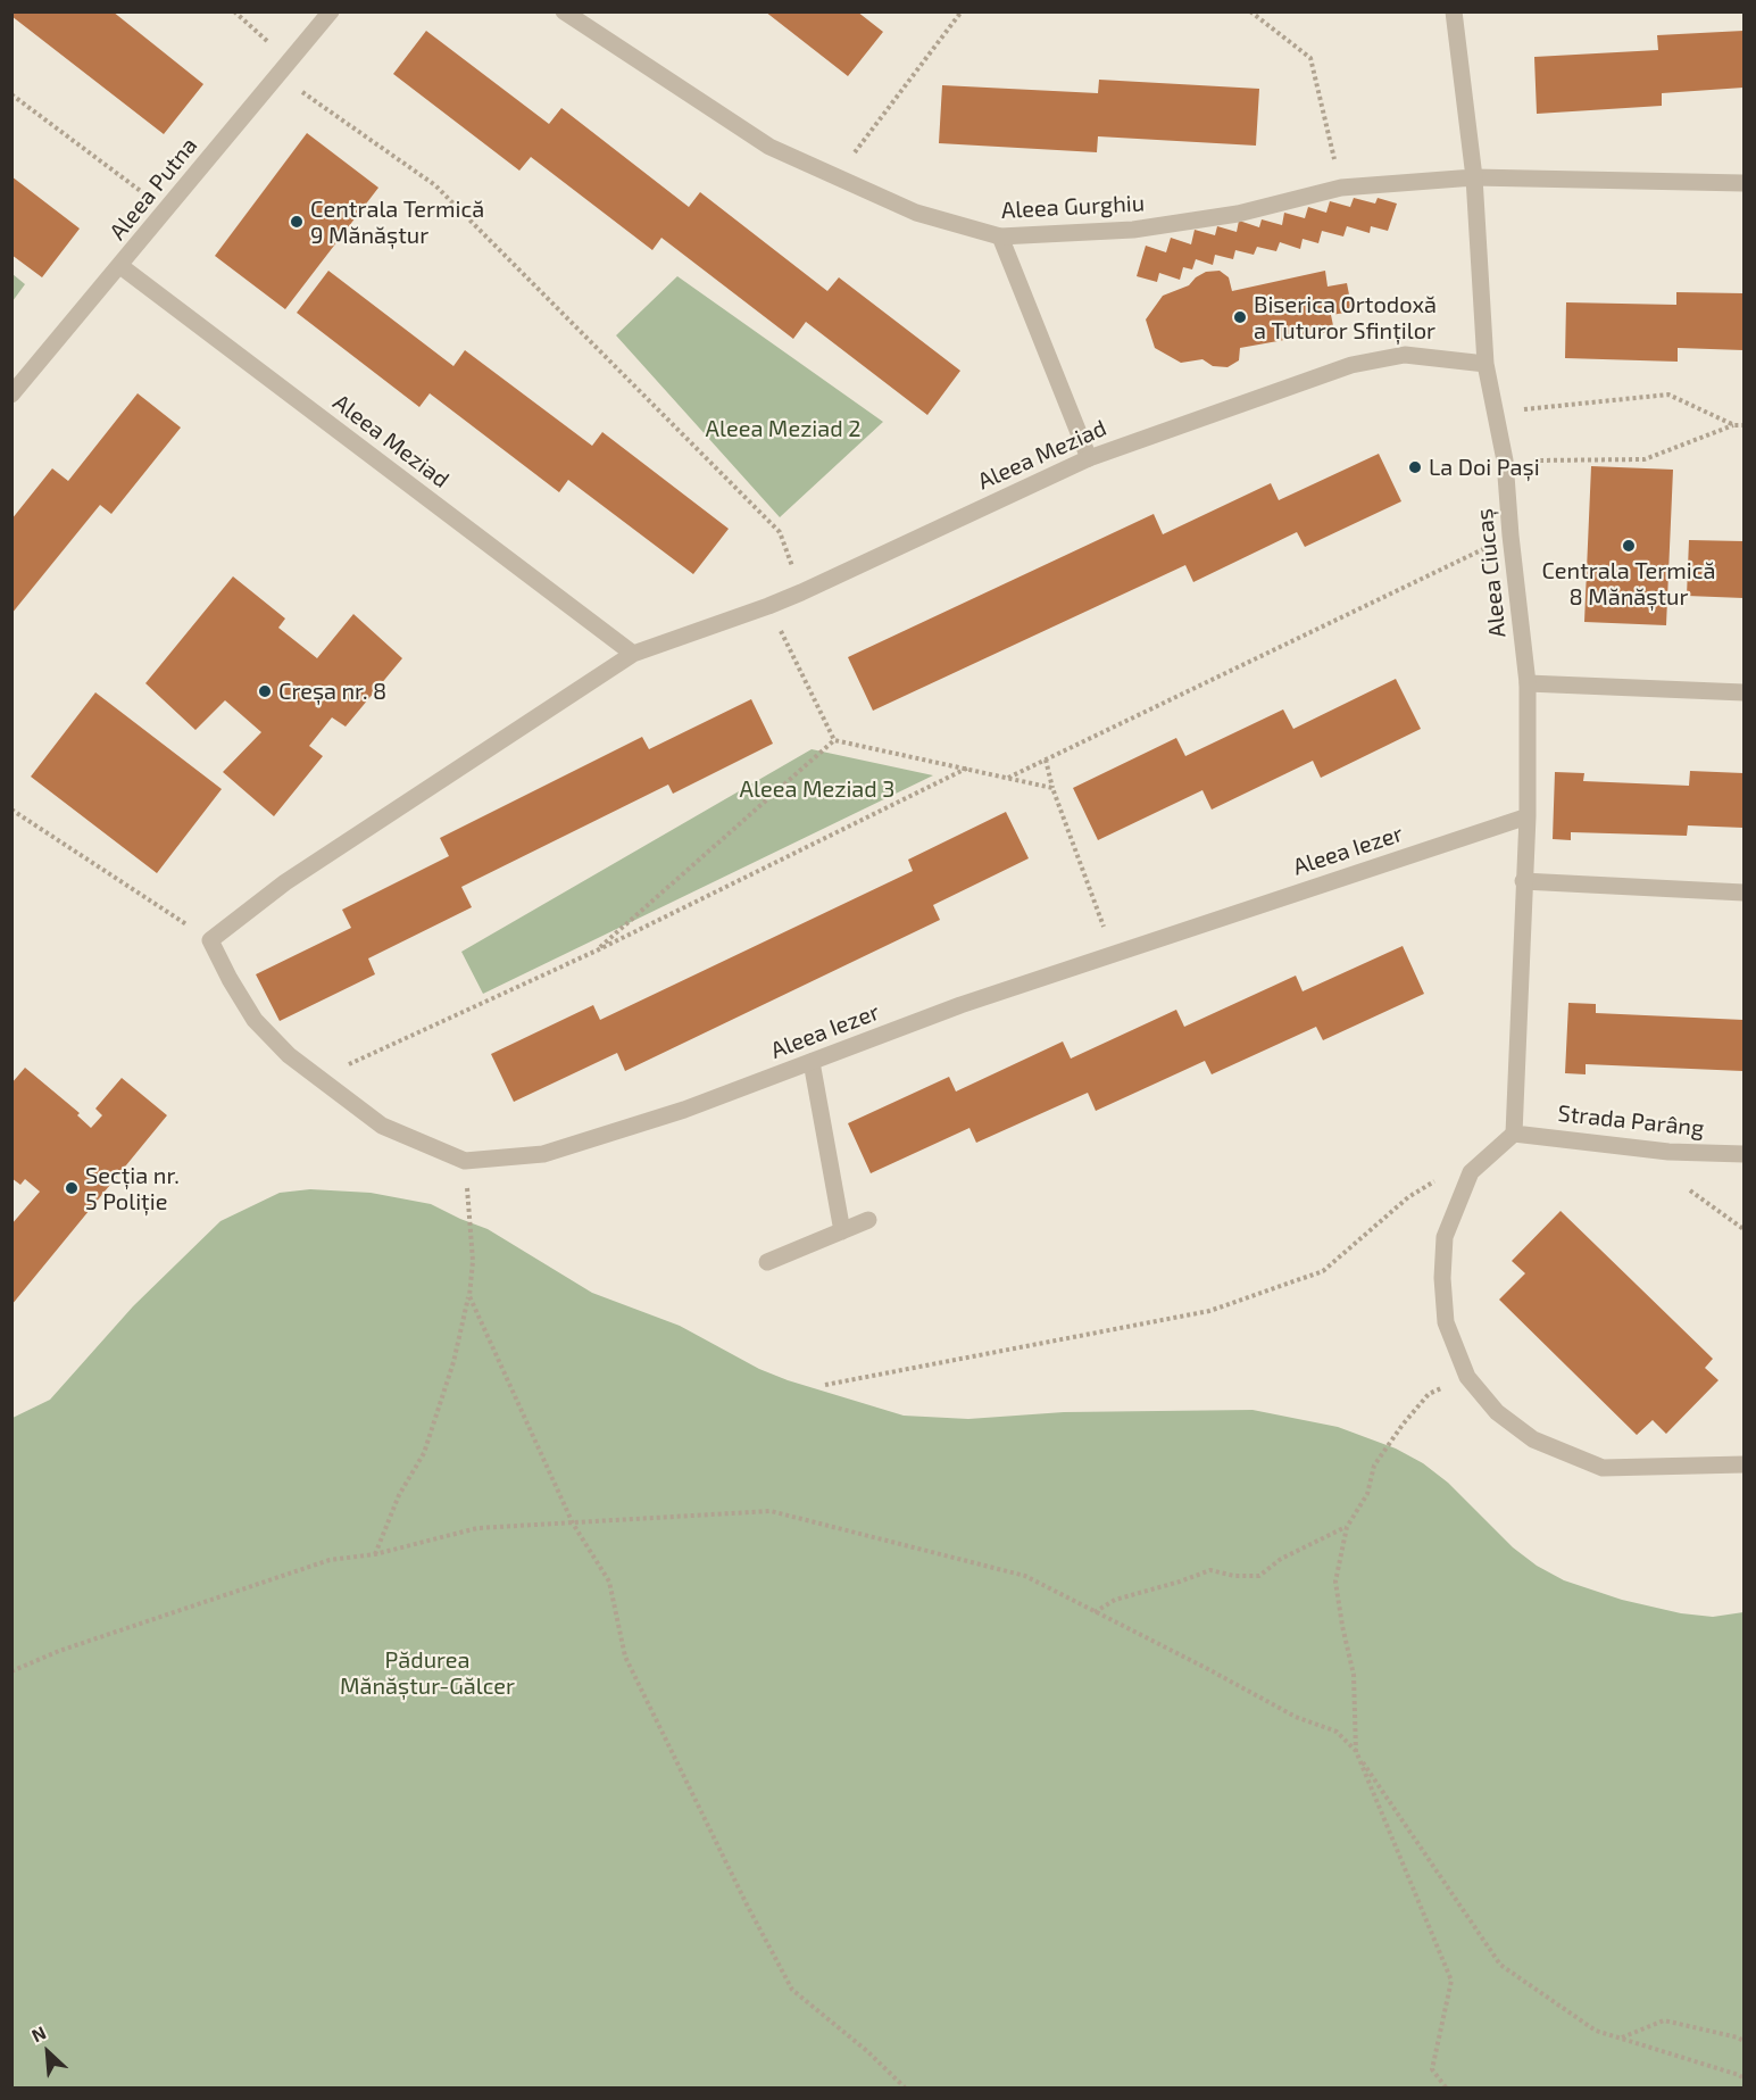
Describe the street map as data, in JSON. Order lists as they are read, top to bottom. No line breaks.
{"streets":{"street":["Aleea Putna","Aleea Gurghiu","Aleea Meziad","Aleea Ciucaș","Aleea Iezer","Strada Parâng"]},"crossings":[["Aleea Putna","Aleea Meziad"],["Aleea Gurghiu","Aleea Ciucaș"],["Aleea Meziad","Aleea Ciucaș"],["Aleea Meziad","Aleea Iezer"],["Aleea Ciucaș","Aleea Iezer"],["Aleea Ciucaș","Strada Parâng"]],"parks":["Aleea Meziad 2","Aleea Meziad 3","Pădurea Mănăștur-Gălcer"],"places":["Centrala Termică 9 Mănăștur","Biserica Ortodoxă a Tuturor Sfinților","La Doi Pași","Centrala Termică 8 Mănăștur","Creșa nr. 8","Secția nr. 5 Poliție"],"north":"top left"}
